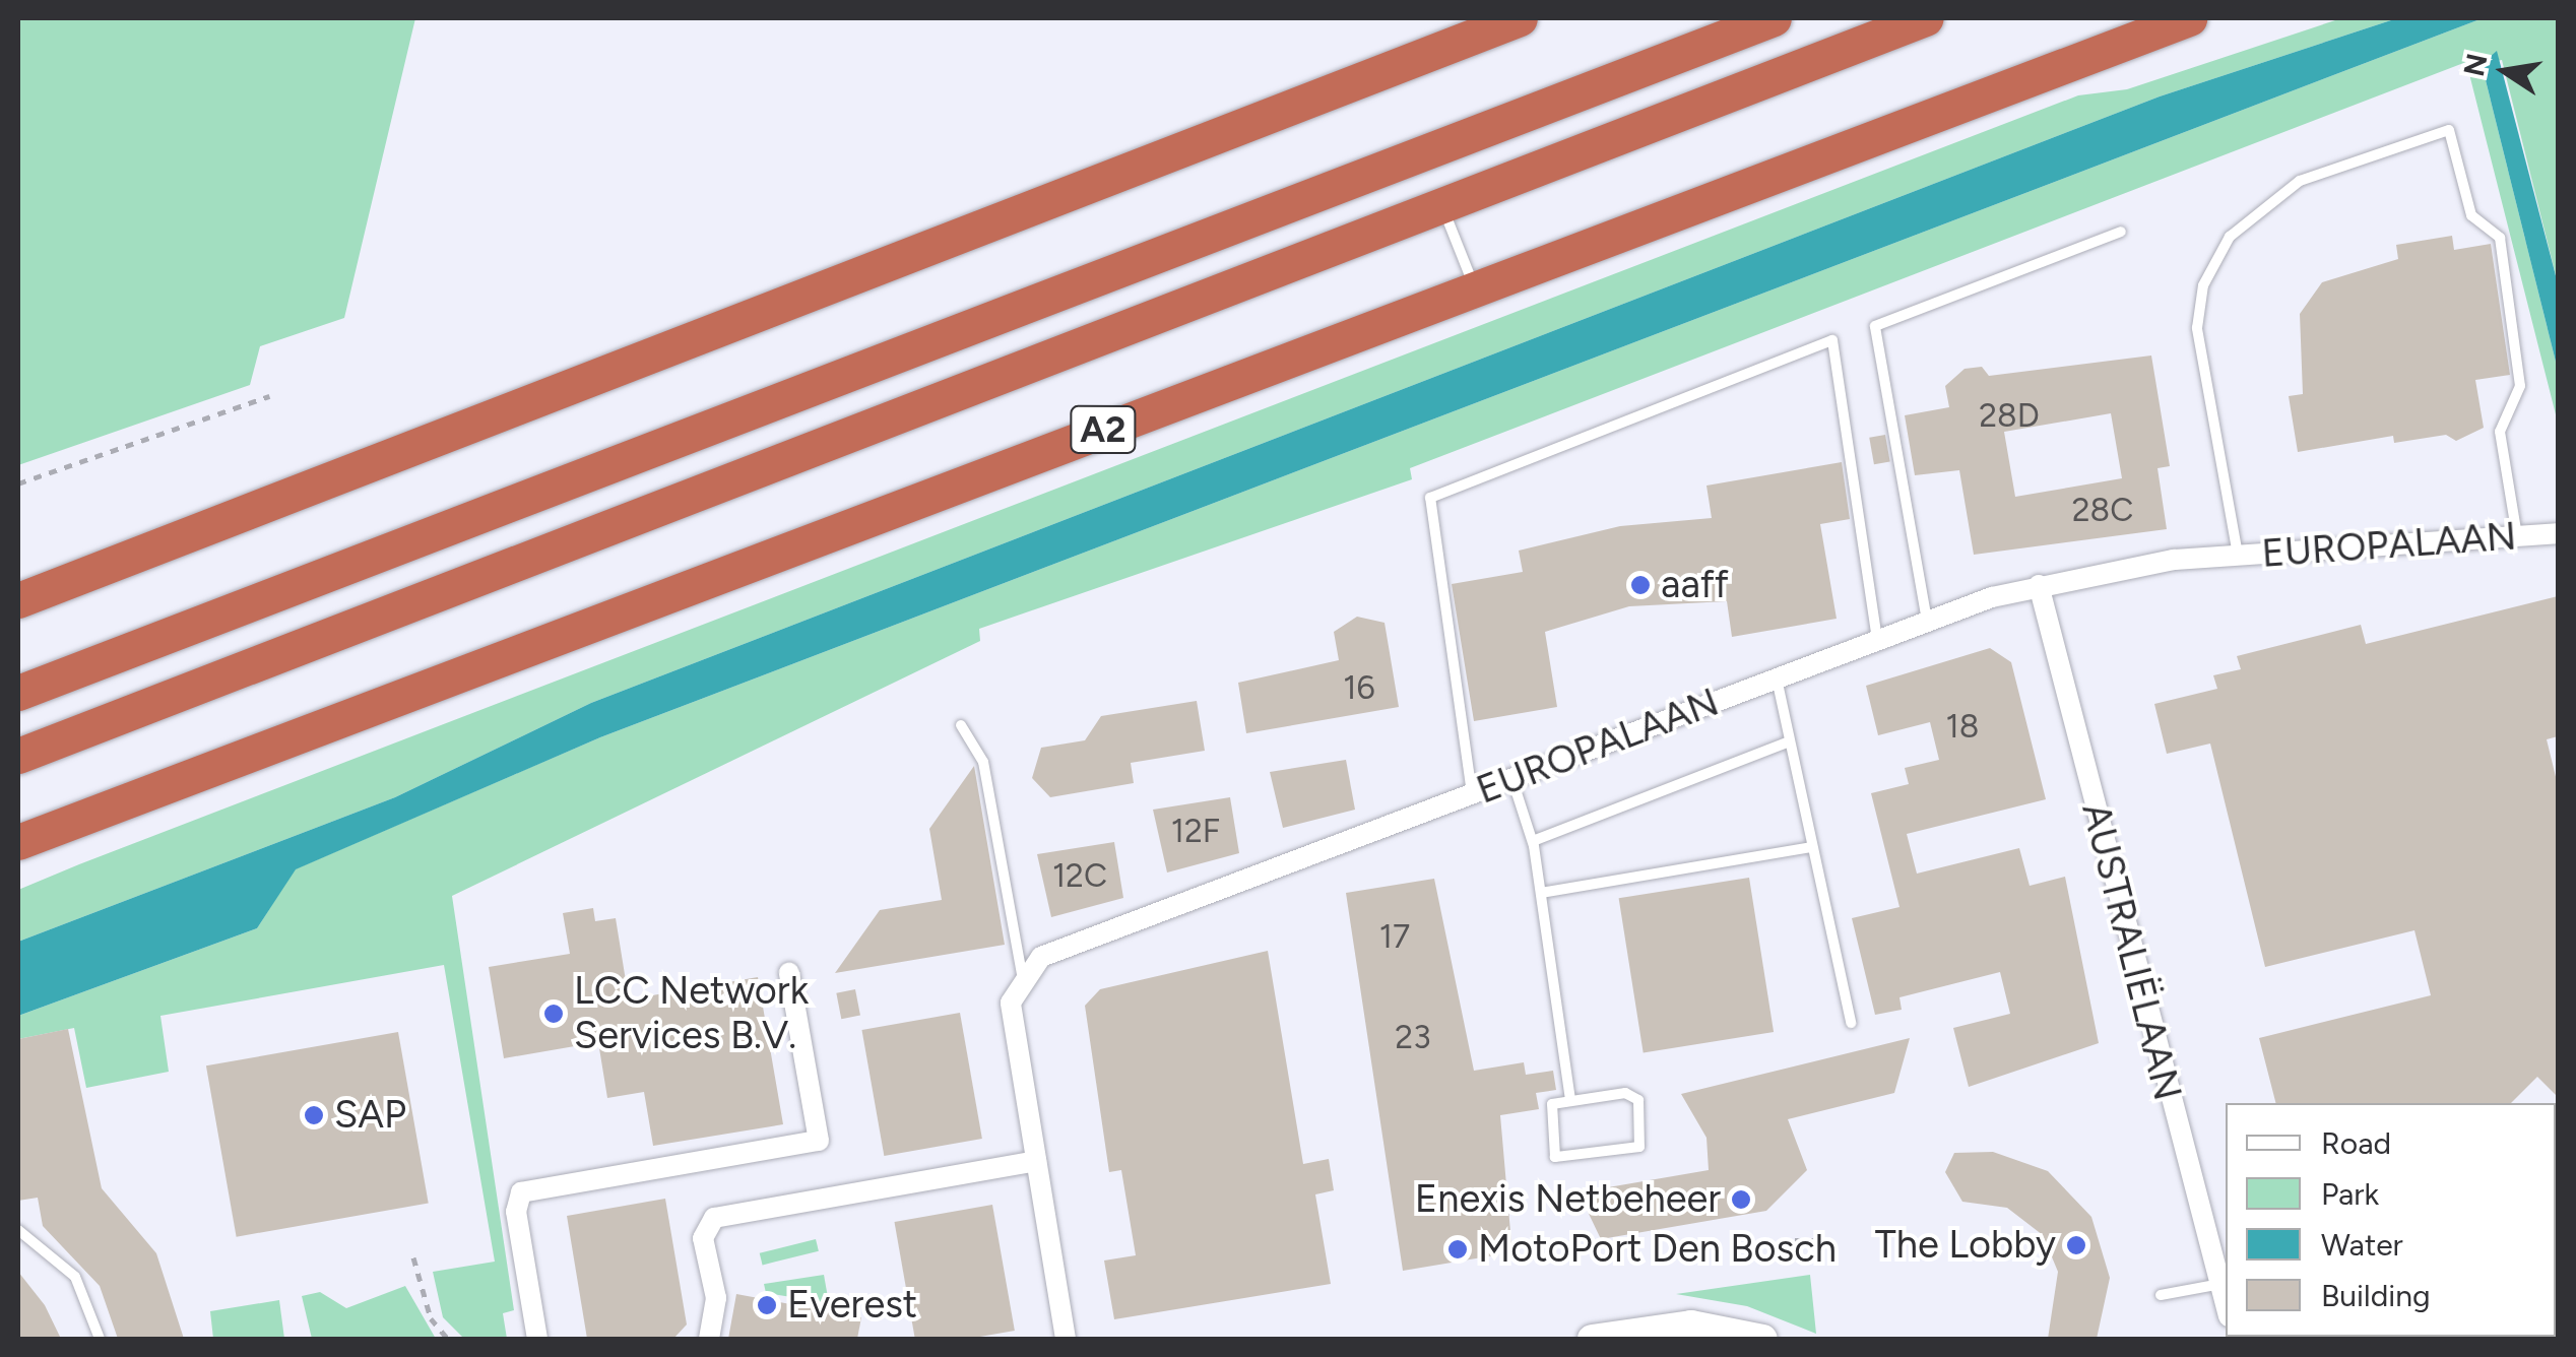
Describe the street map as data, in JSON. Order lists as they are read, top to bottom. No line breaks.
{"streets":{"highway":["A2"],"street":["EUROPALAAN","AUSTRALIËLAAN"]},"crossings":[["EUROPALAAN","AUSTRALIËLAAN"]],"places":["aaff","LCC Network Services B.V.","SAP","Enexis Netbeheer","The Lobby","MotoPort Den Bosch","Everest"],"house_numbers":["28D","28C","16","18","12F","12C","17","23"],"legend":["Road","Park","Water","Building"],"north":"left"}
